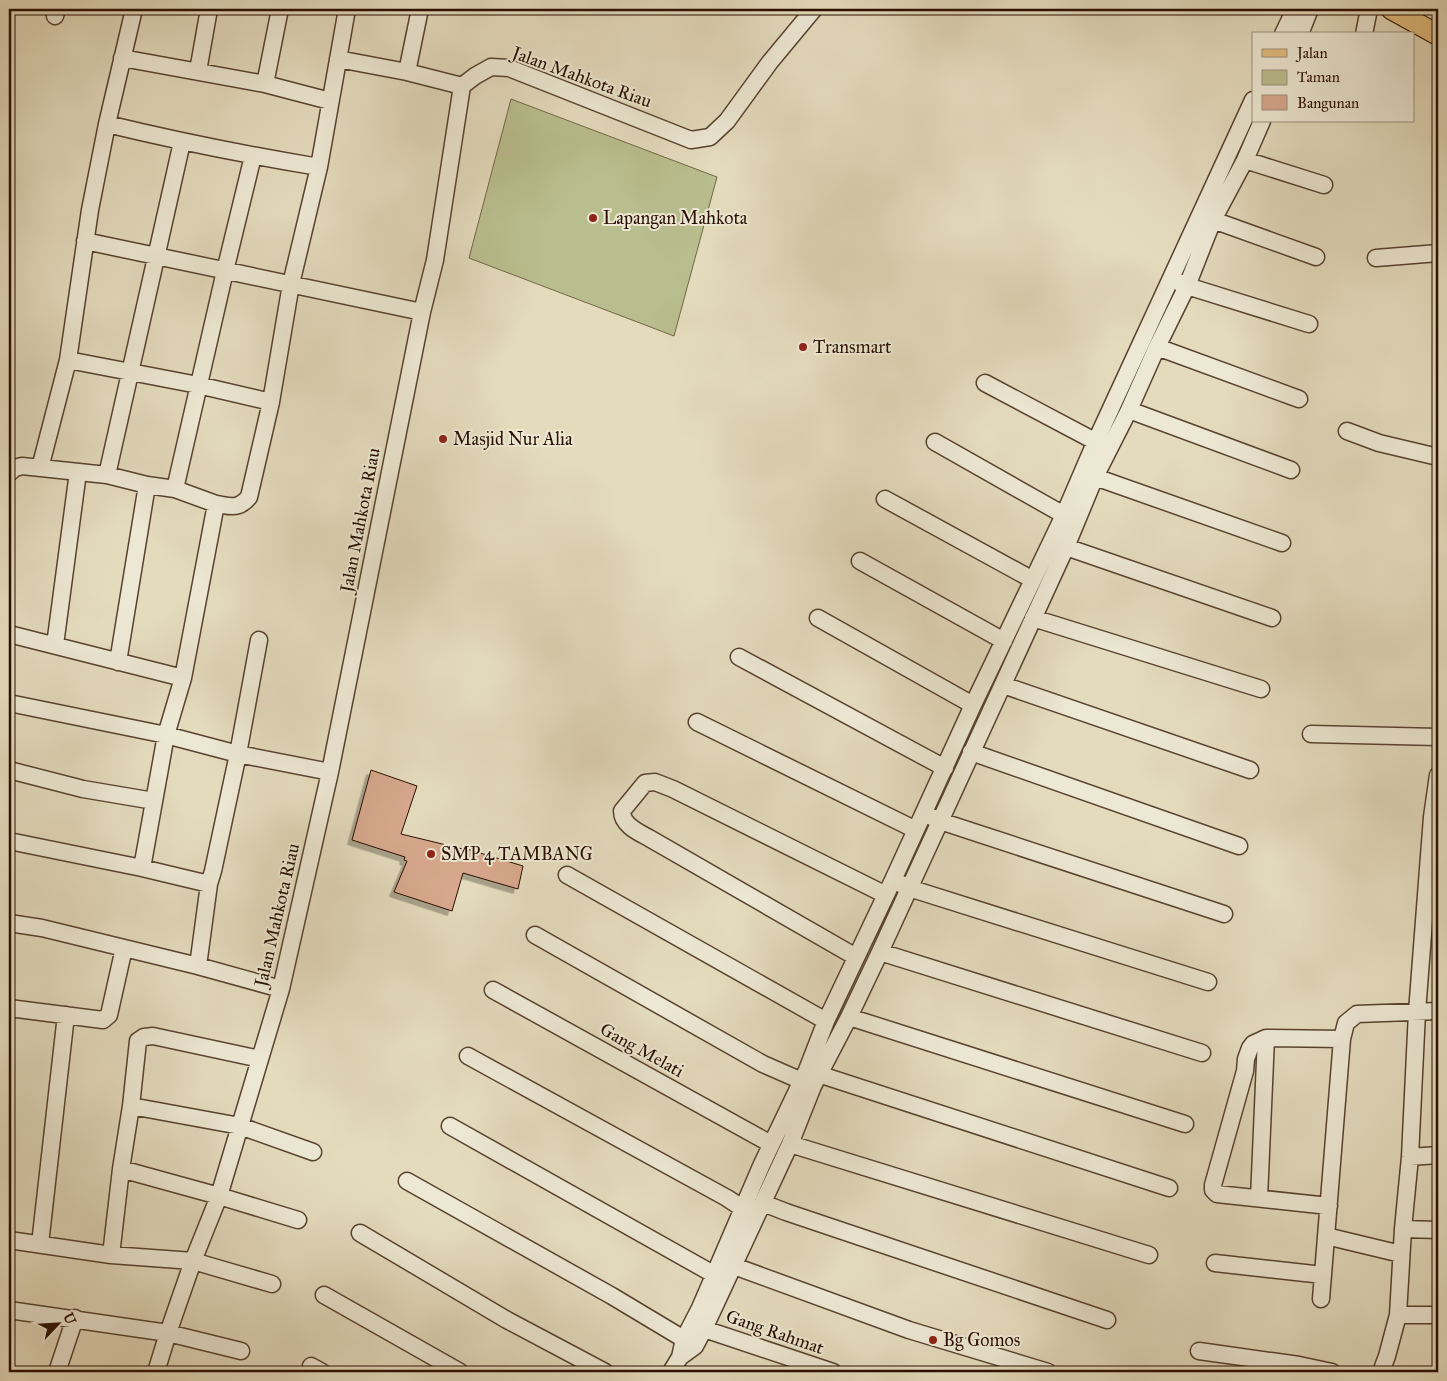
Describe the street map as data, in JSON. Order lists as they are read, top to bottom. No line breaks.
{"streets":{"street":["Jalan Mahkota Riau","Gang Melati","Gang Rahmat"]},"places":["Lapangan Mahkota","Transmart","Masjid Nur Alia","SMP 4 TAMBANG","Bg Gomos"],"legend":["Jalan","Taman","Bangunan"],"north":"top right"}
